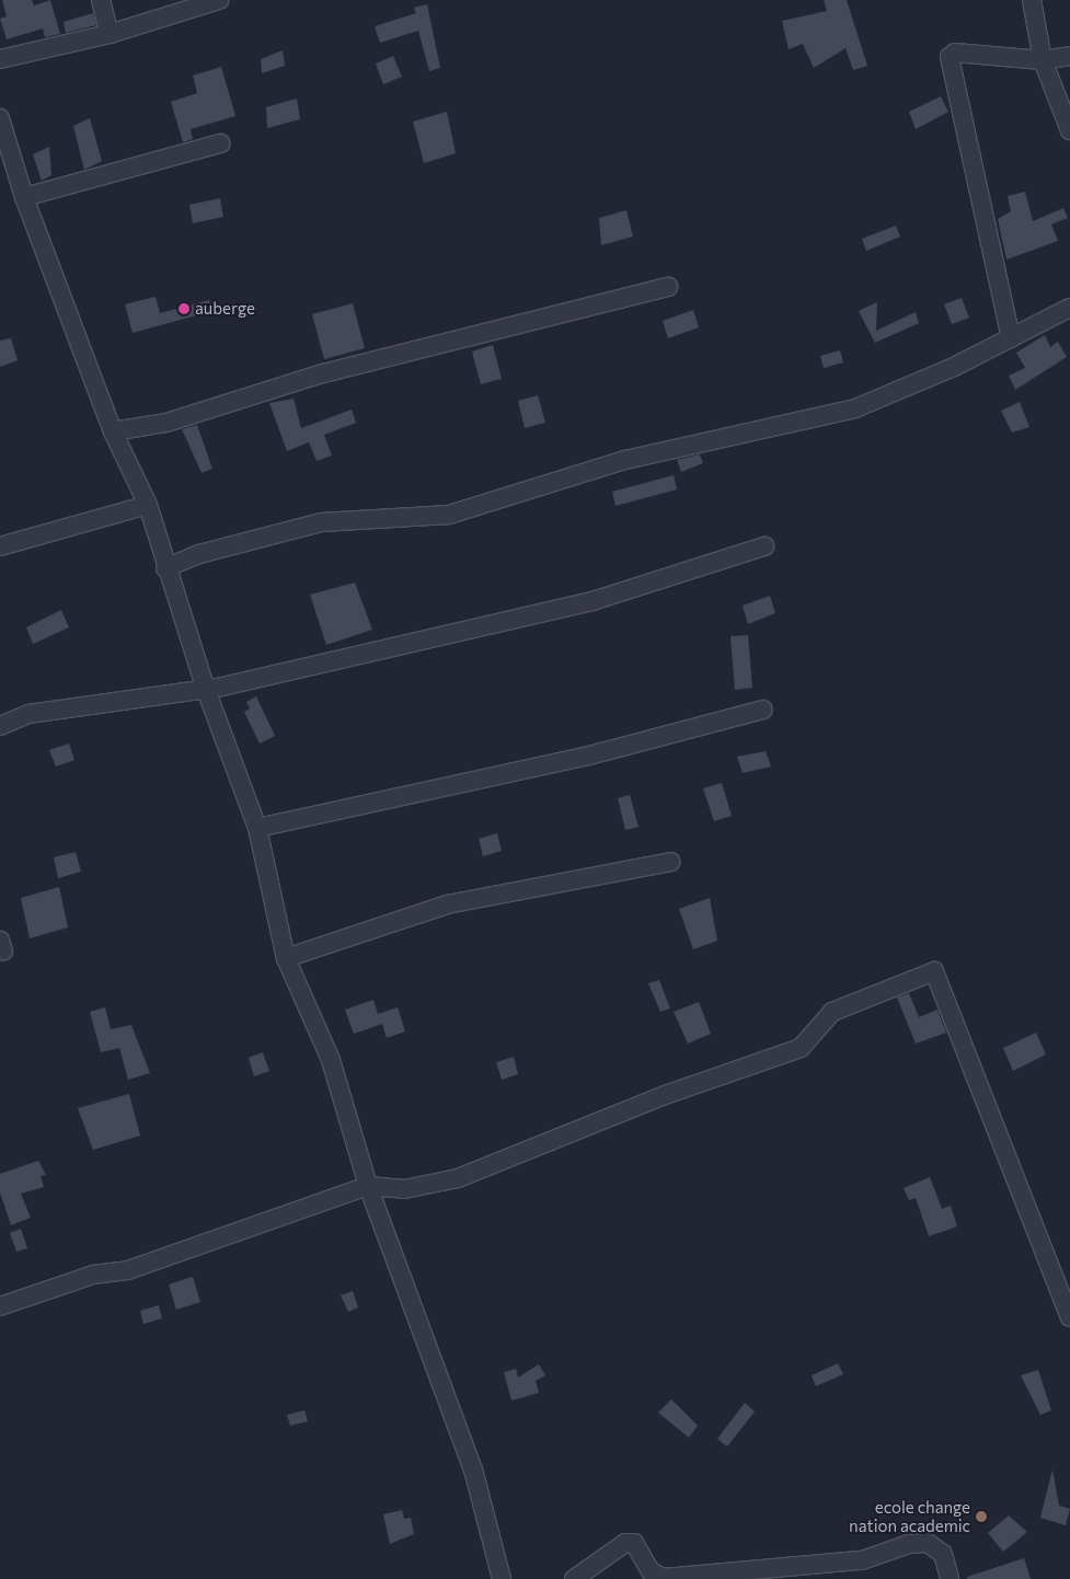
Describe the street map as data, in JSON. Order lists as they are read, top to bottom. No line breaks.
{"places":["auberge","ecole change nation academic"]}
